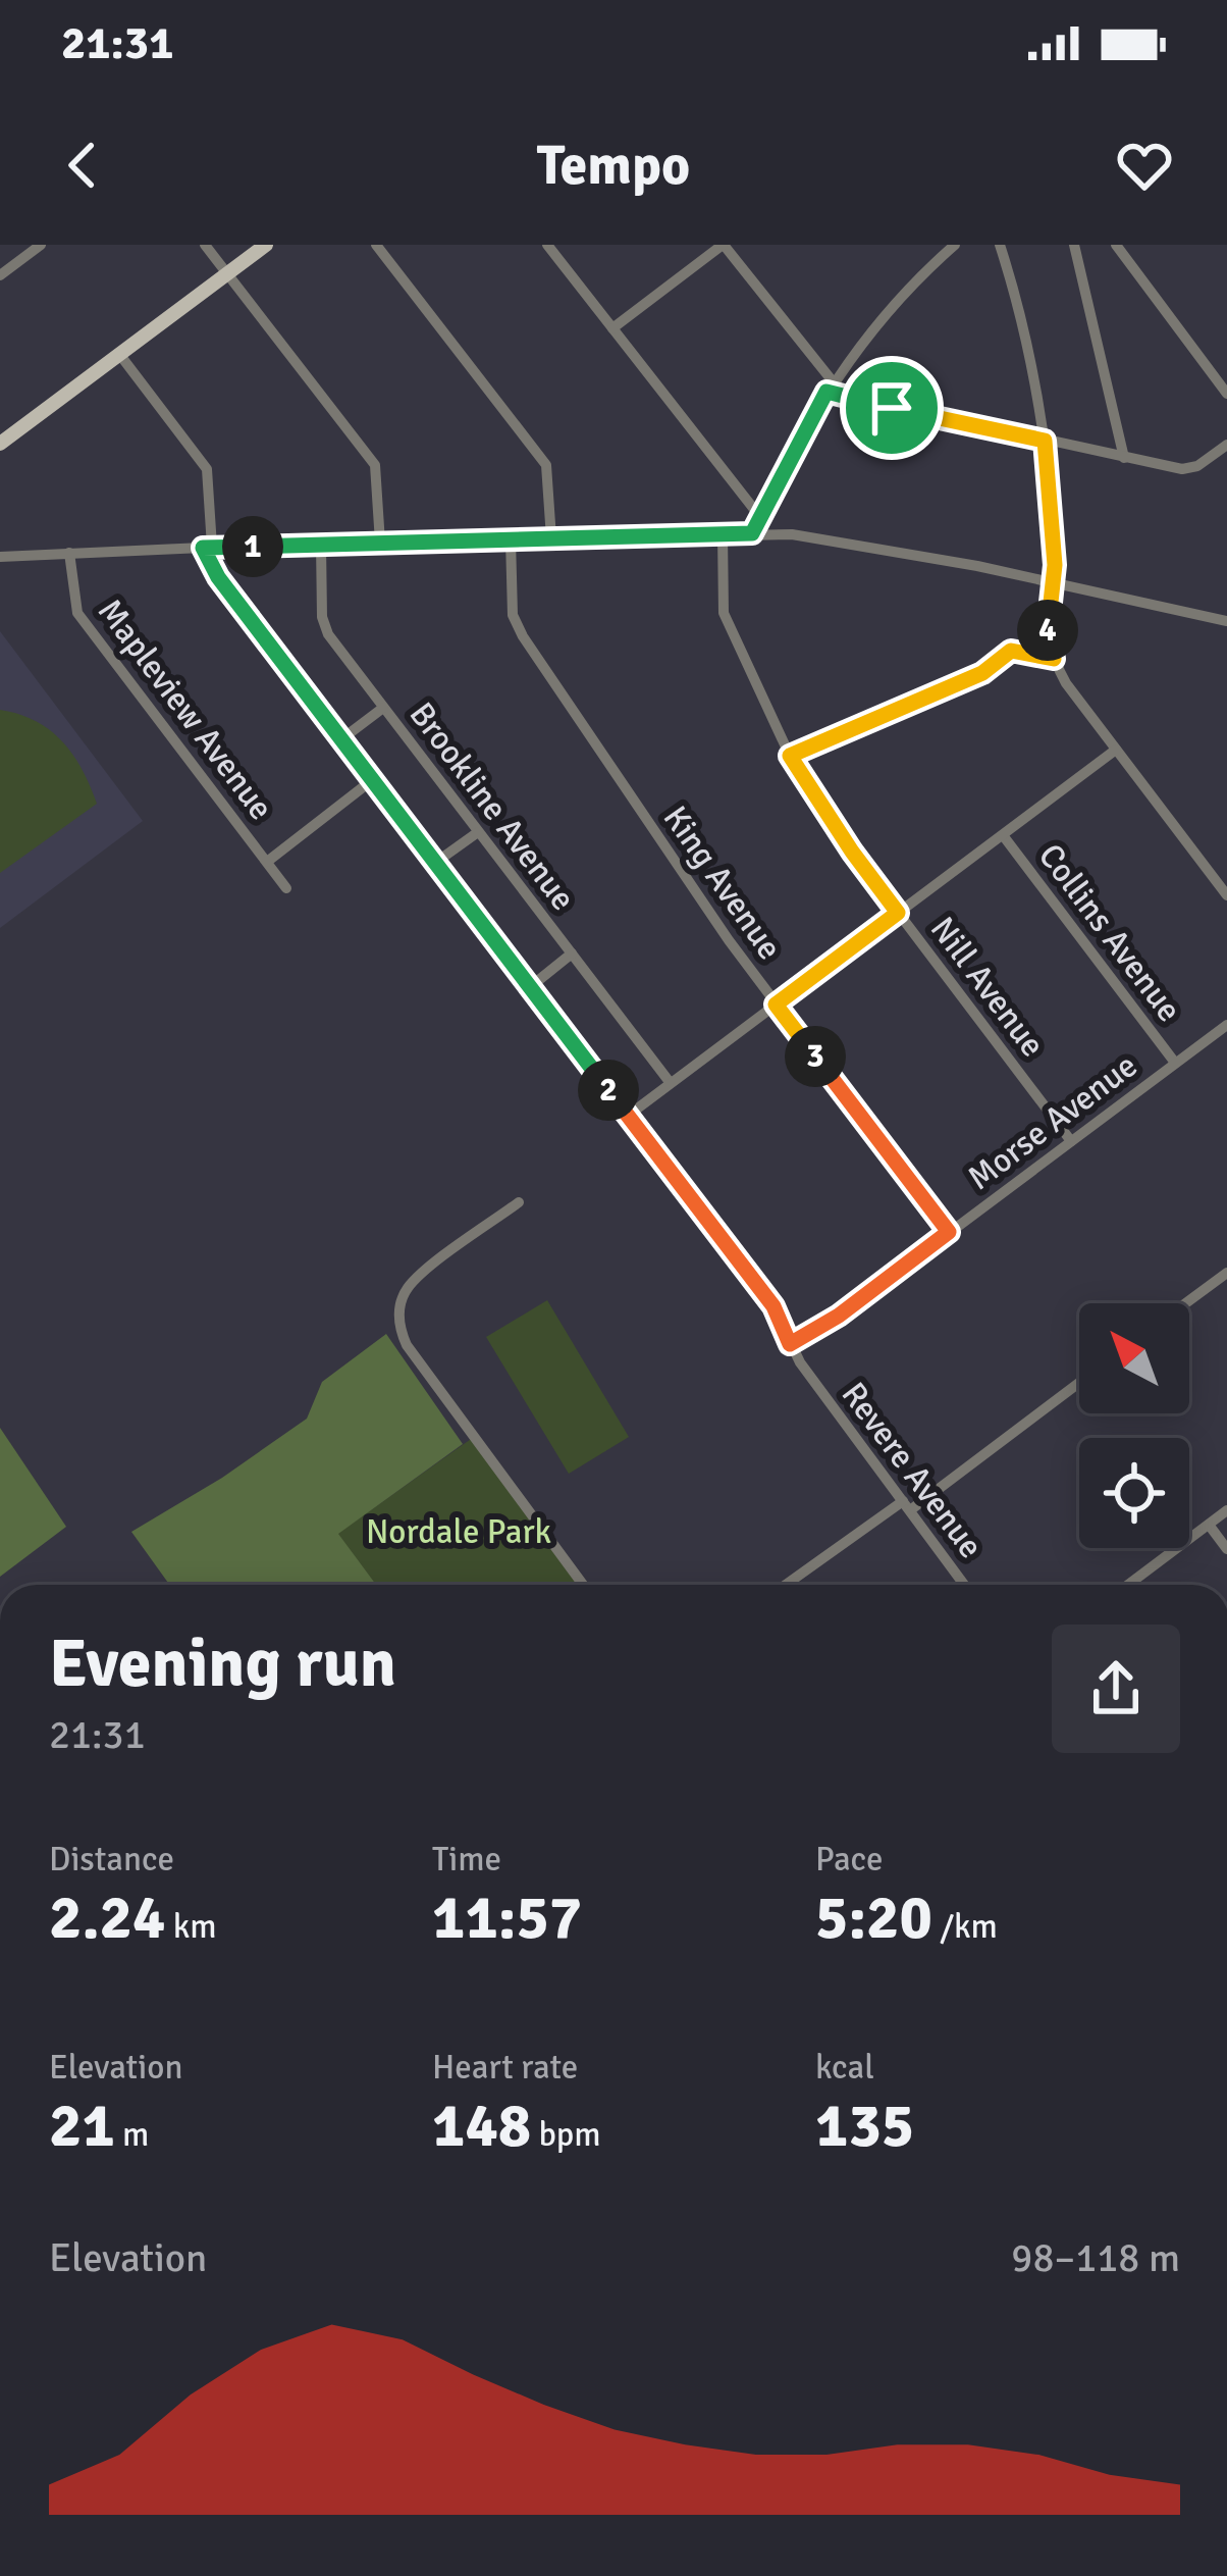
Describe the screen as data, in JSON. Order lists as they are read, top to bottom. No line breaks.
{"streets":{"street":["Mapleview Avenue","Brookline Avenue","King Avenue","Collins Avenue","Nill Avenue","Morse Avenue","Revere Avenue"]},"crossings":[["King Avenue","Morse Avenue"],["Collins Avenue","Morse Avenue"],["Nill Avenue","Morse Avenue"],["Morse Avenue","Revere Avenue"]],"parks":["Nordale Park"],"north":"top left","page":{"status":"21:31","header":"Tempo","pins":["1","4","3","2"],"heading":["Evening run","21:31"],"stats":[["Distance","2.24 km"],["Time","11:57"],["Pace","5:20 /km"],["Elevation","21 m"],["Heart rate","148 bpm"],["kcal","135"]],"chart":["Elevation","98–118 m"]}}
